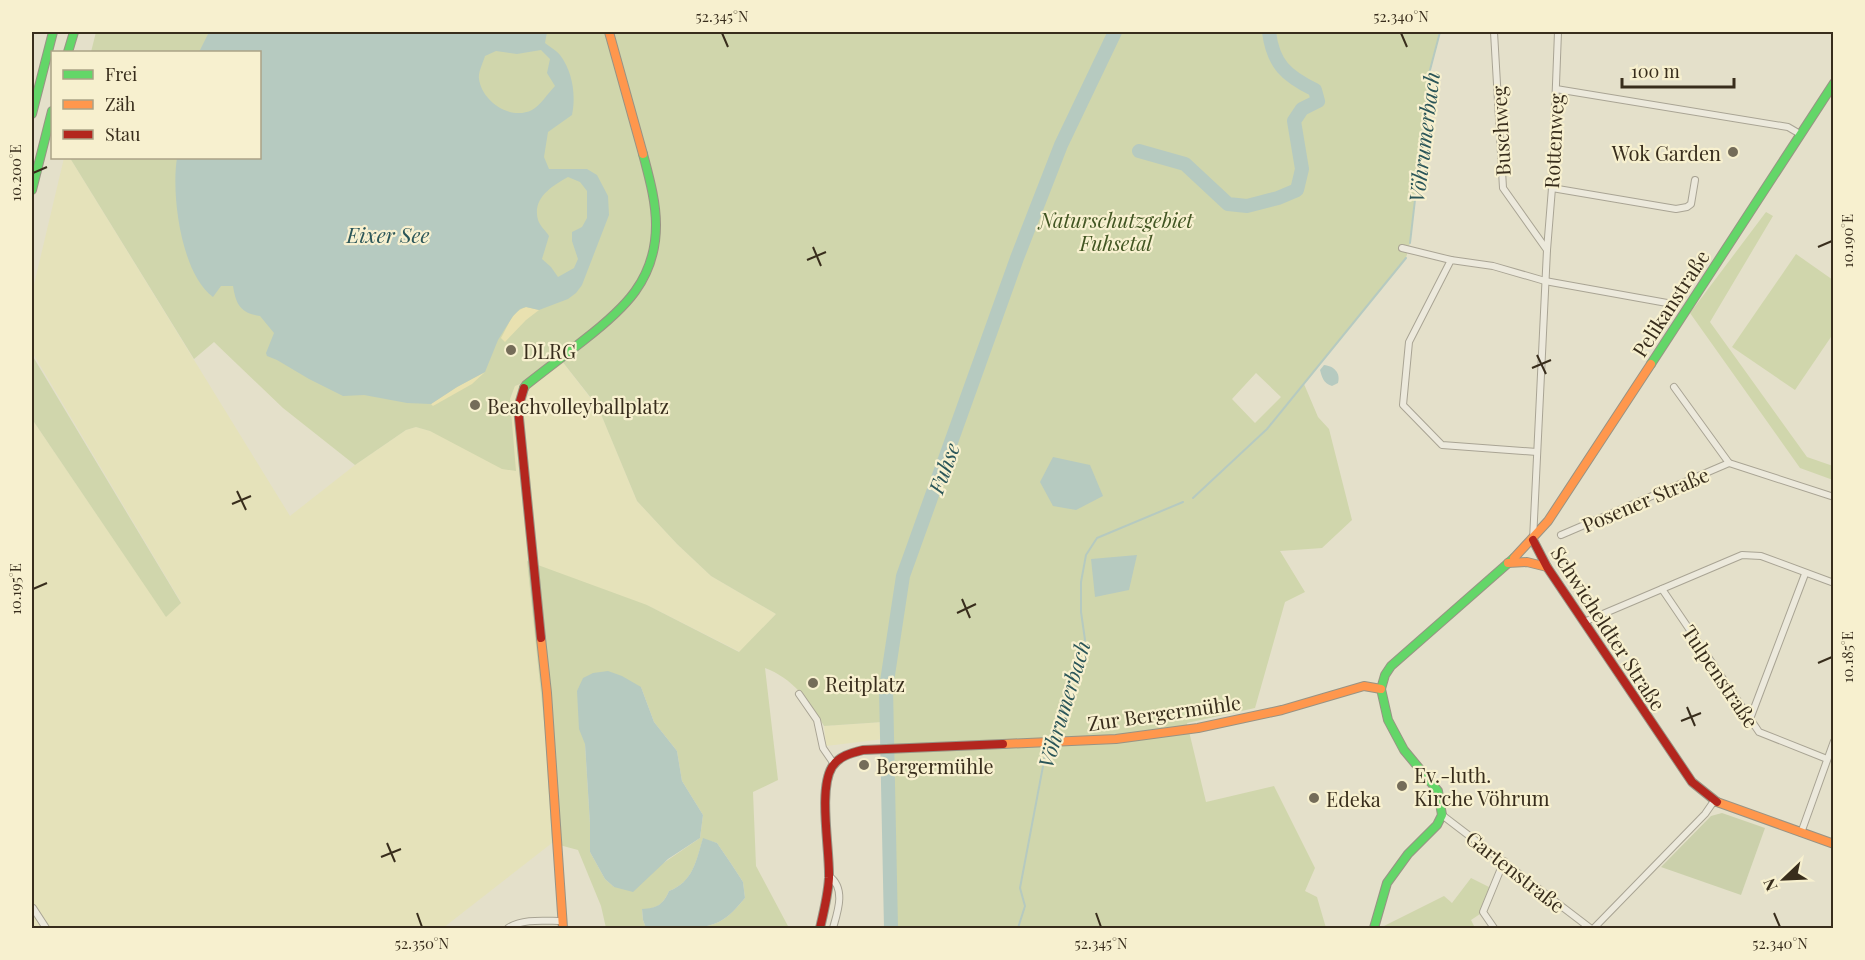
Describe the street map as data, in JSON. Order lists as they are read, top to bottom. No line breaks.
{"streets":{"main road":["Pelikanstraße","Schwicheldter Straße","Zur Bergermühle"],"street":["Buschweg","Rottenweg","Posener Straße","Tulpenstraße","Gartenstraße"]},"crossings":[["Buschweg","Rottenweg"],["Pelikanstraße","Schwicheldter Straße"],["Pelikanstraße","Zur Bergermühle"]],"water":["Vöhrumerbach","Eixer See","Fuhse"],"parks":["Naturschutzgebiet Fuhsetal"],"places":["Wok Garden","DLRG","Beachvolleyballplatz","Reitplatz","Bergermühle","Ev.-luth. Kirche Vöhrum","Edeka"],"legend":["Frei","Zäh","Stau"],"scale_bar":"100 m","north":"bottom left","coordinates":["52.345°N","52.340°N","10.200°E","10.190°E","10.195°E","10.185°E","52.350°N"]}
